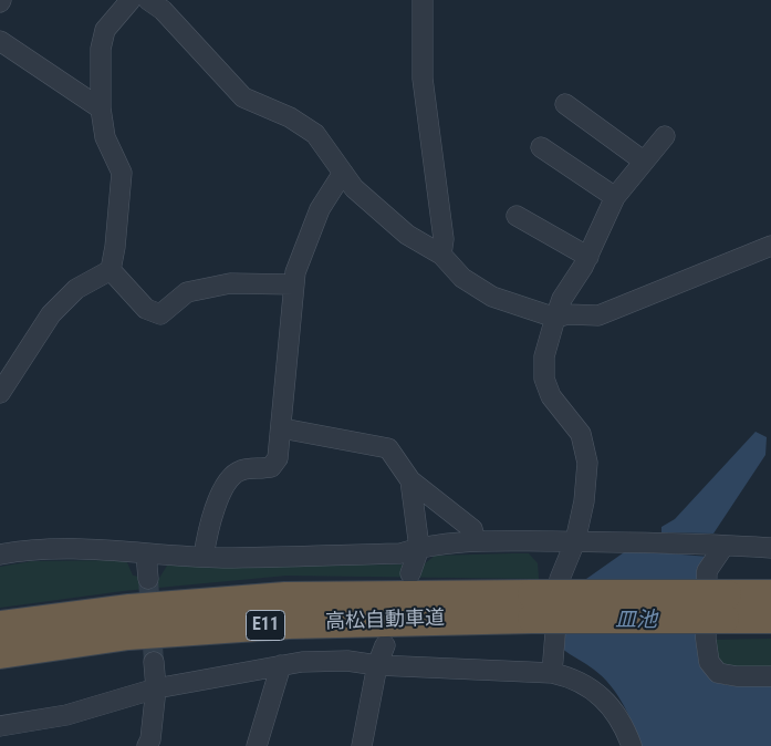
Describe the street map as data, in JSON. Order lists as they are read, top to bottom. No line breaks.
{"streets":{"highway":["高松自動車道","E11"]},"water":["皿池"]}
